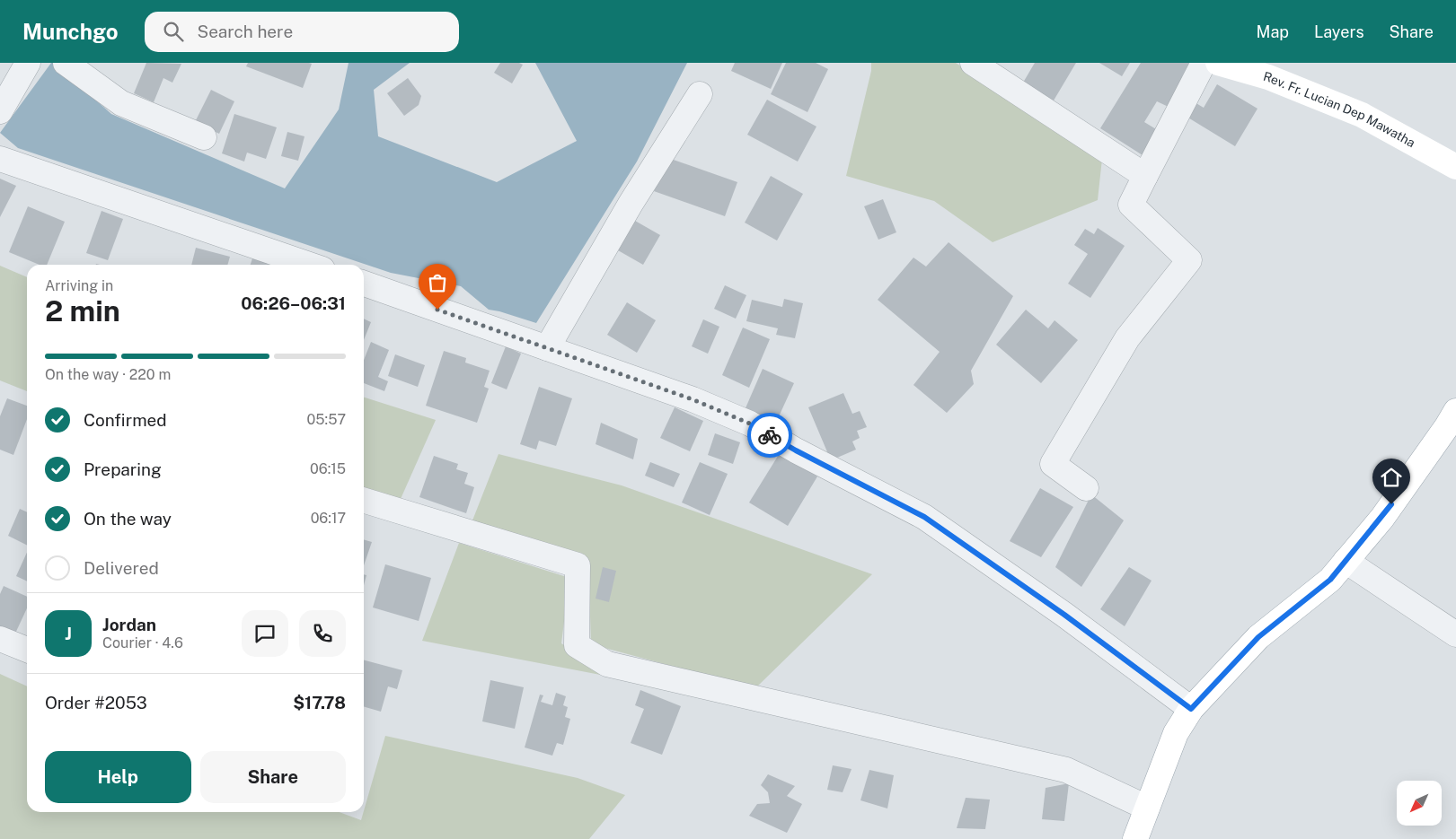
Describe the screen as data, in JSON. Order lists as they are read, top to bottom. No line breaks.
{"streets":{"main road":["Rev. Fr. Lucian Dep Mawatha"]},"north":"bottom left","page":{"header":"Munchgo","search":"Search here","nav":["Map","Layers","Share"],"heading":["2 min","Arriving in","06:26–06:31"],"panel":["Jordan","Courier · 4.6","Order #2053","$17.78"],"bar":"On the way · 220 m","list":[["Confirmed","05:57"],["Preparing","06:15"],["On the way","06:17"],"Delivered"],"round":"J","buttons":["Help","Share"]}}
